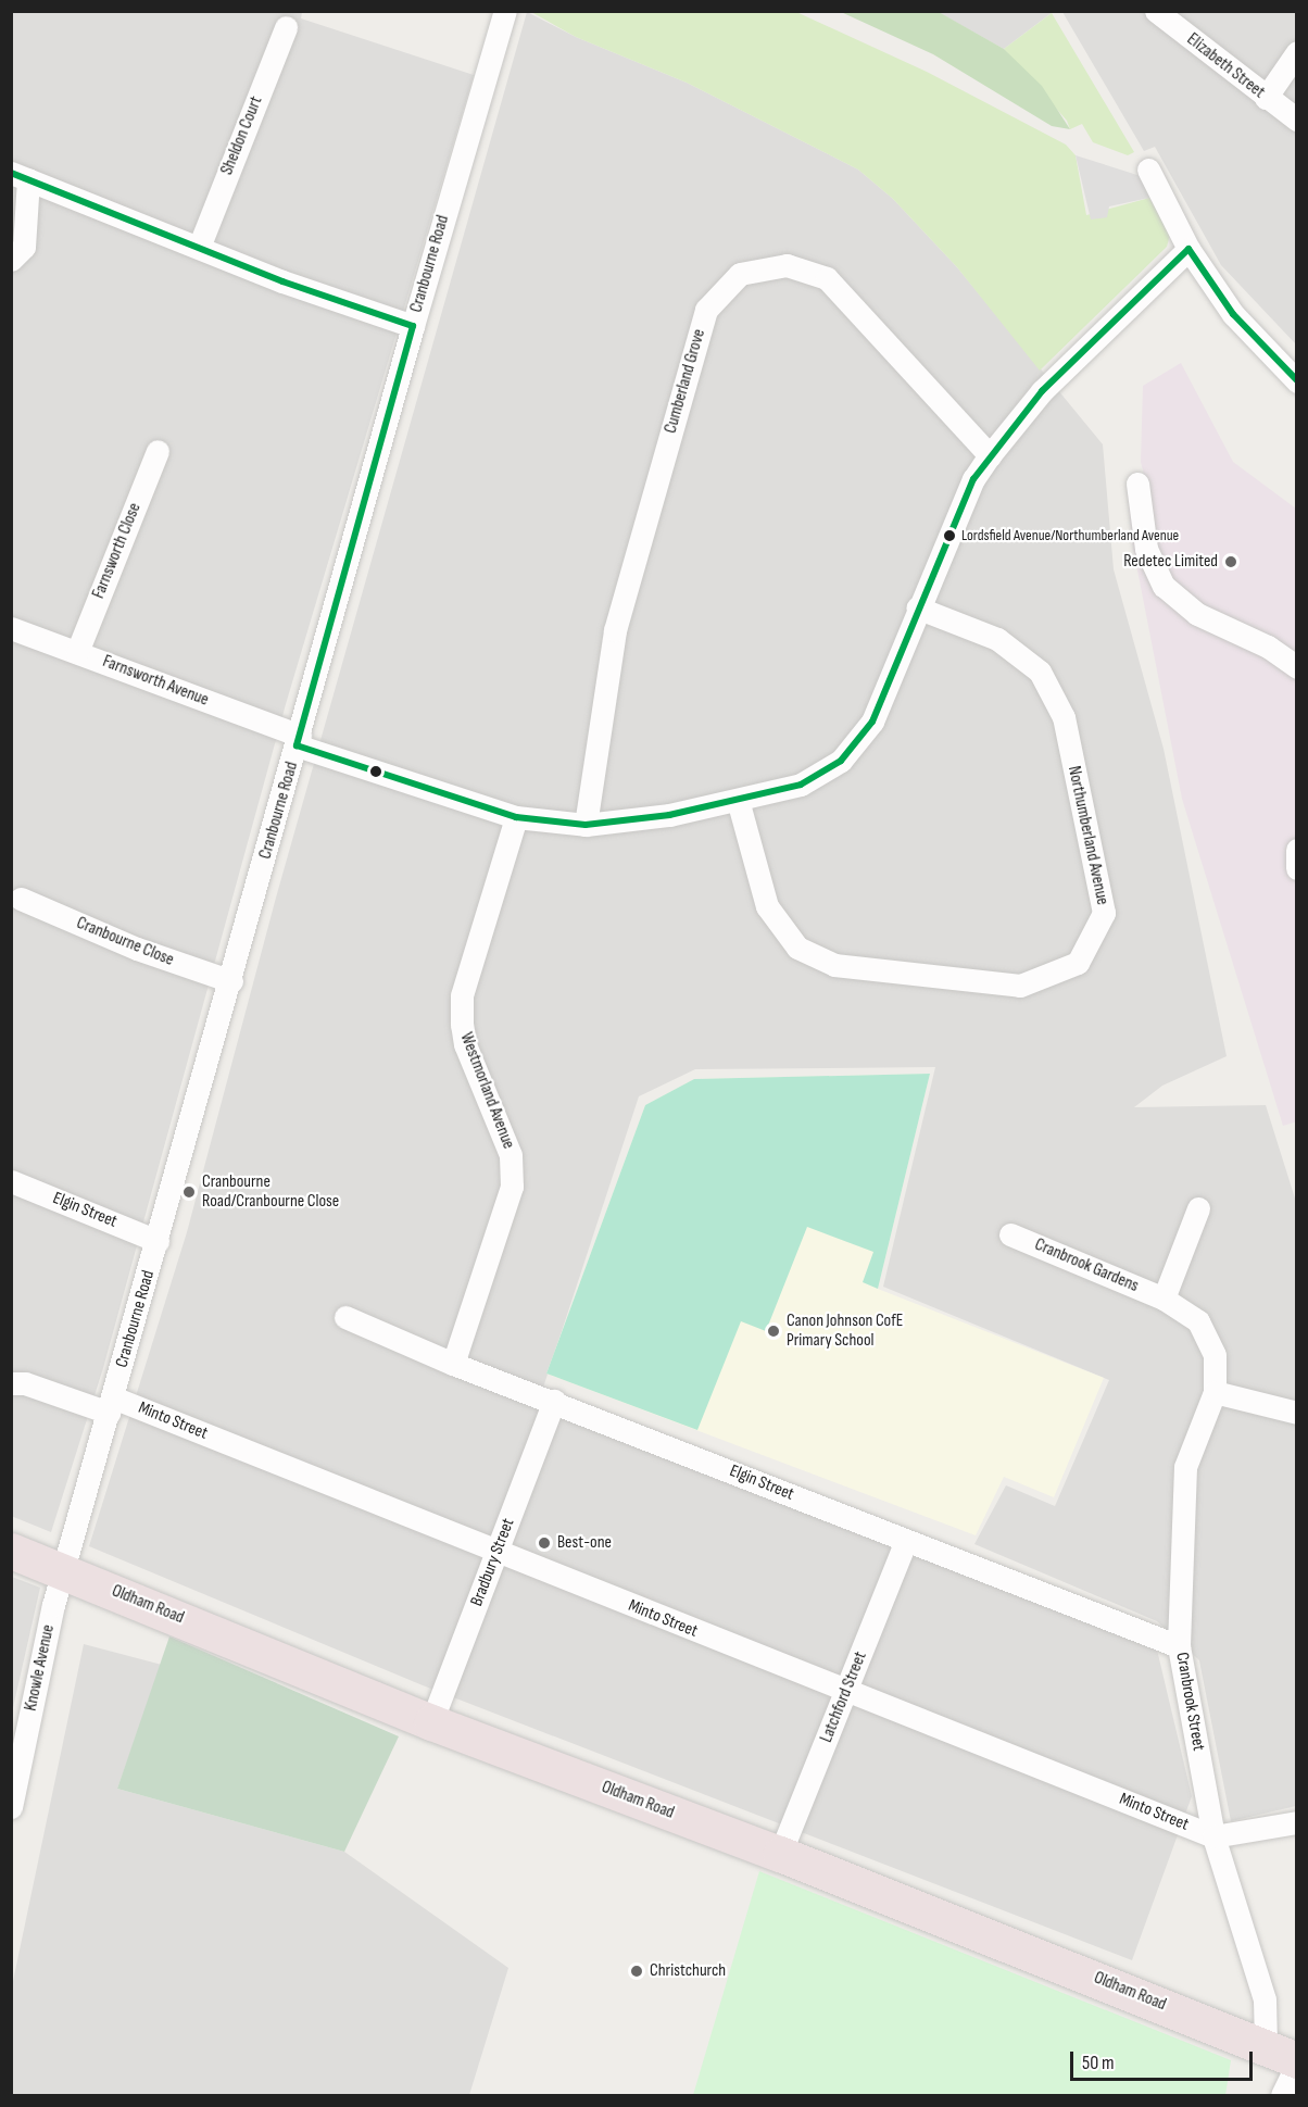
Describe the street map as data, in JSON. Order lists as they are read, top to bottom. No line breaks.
{"streets":{"highway":["Oldham Road"],"street":["Elizabeth Street","Sheldon Court","Cranbourne Road","Cumberland Grove","Farnsworth Close","Farnsworth Avenue","Northumberland Avenue","Cranbourne Close","Westmorland Avenue","Elgin Street","Cranbrook Gardens","Minto Street","Bradbury Street","Knowle Avenue","Latchford Street","Cranbrook Street"]},"crossings":[["Cranbourne Road","Farnsworth Avenue"],["Cranbourne Road","Cranbourne Close"],["Cranbourne Road","Elgin Street"],["Cranbourne Road","Minto Street"],["Cranbourne Road","Oldham Road"],["Cranbourne Road","Knowle Avenue"],["Cumberland Grove","Farnsworth Avenue"],["Farnsworth Close","Farnsworth Avenue"],["Farnsworth Avenue","Northumberland Avenue"],["Farnsworth Avenue","Westmorland Avenue"],["Westmorland Avenue","Elgin Street"],["Elgin Street","Bradbury Street"],["Elgin Street","Latchford Street"],["Elgin Street","Cranbrook Street"],["Cranbrook Gardens","Cranbrook Street"],["Minto Street","Bradbury Street"],["Minto Street","Latchford Street"],["Minto Street","Cranbrook Street"],["Bradbury Street","Oldham Road"],["Oldham Road","Knowle Avenue"],["Oldham Road","Latchford Street"],["Oldham Road","Cranbrook Street"]],"places":["Lordsfield Avenue/Northumberland Avenue","Redetec Limited","Cranbourne Road/Cranbourne Close","Canon Johnson CofE Primary School","Best-one","Christchurch"],"scale_bar":"50 m"}
